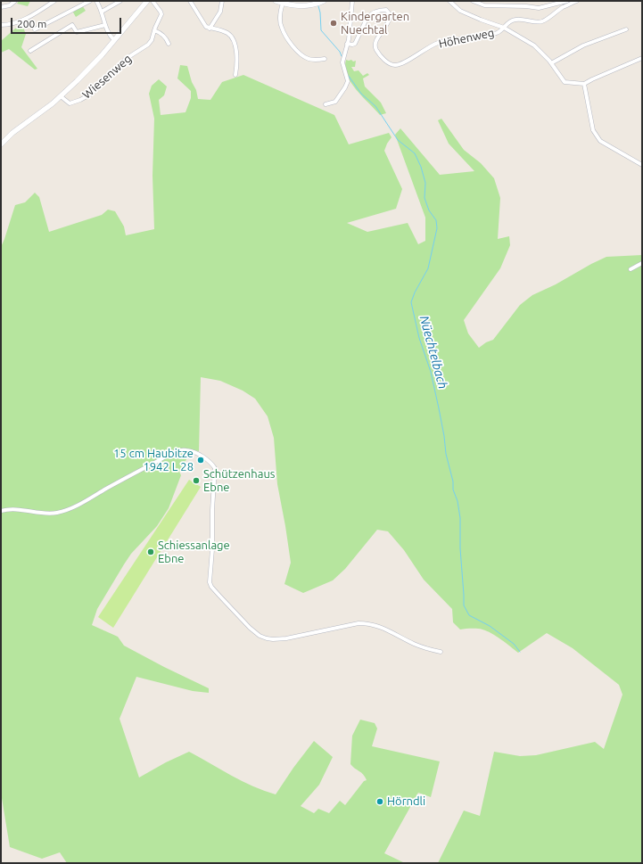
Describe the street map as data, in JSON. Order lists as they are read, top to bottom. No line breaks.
{"streets":{"street":["Höhenweg","Wiesenweg"]},"water":["Nüechtelbach"],"places":["Kindergarten Nuechtal","15 cm Haubitze 1942 L 28","Schützenhaus Ebne","Schiessanlage Ebne","Hörndli"],"scale_bar":"200 m"}
